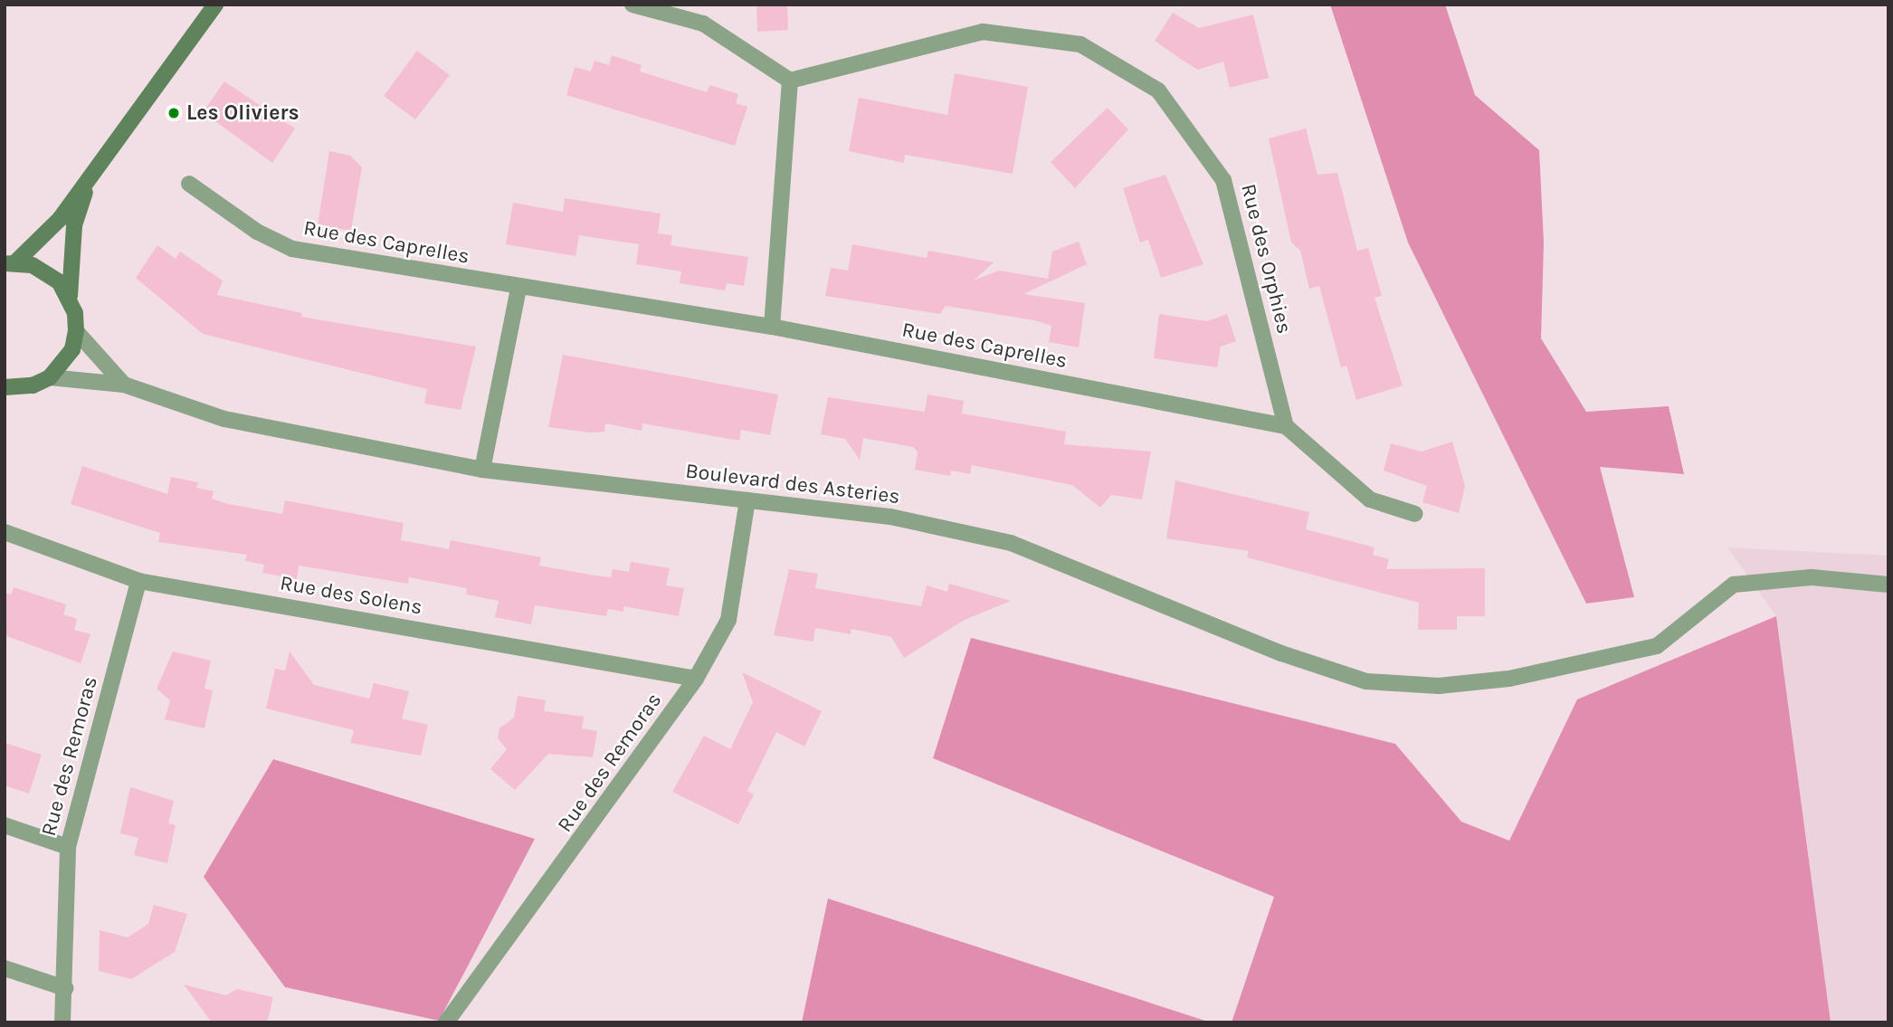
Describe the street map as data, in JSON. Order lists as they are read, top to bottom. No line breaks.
{"streets":{"street":["Rue des Caprelles","Rue des Orphies","Boulevard des Asteries","Rue des Solens","Rue des Remoras"]},"crossings":[["Rue des Caprelles","Rue des Orphies"],["Boulevard des Asteries","Rue des Remoras"],["Rue des Solens","Rue des Remoras"]],"places":["Les Oliviers"]}
